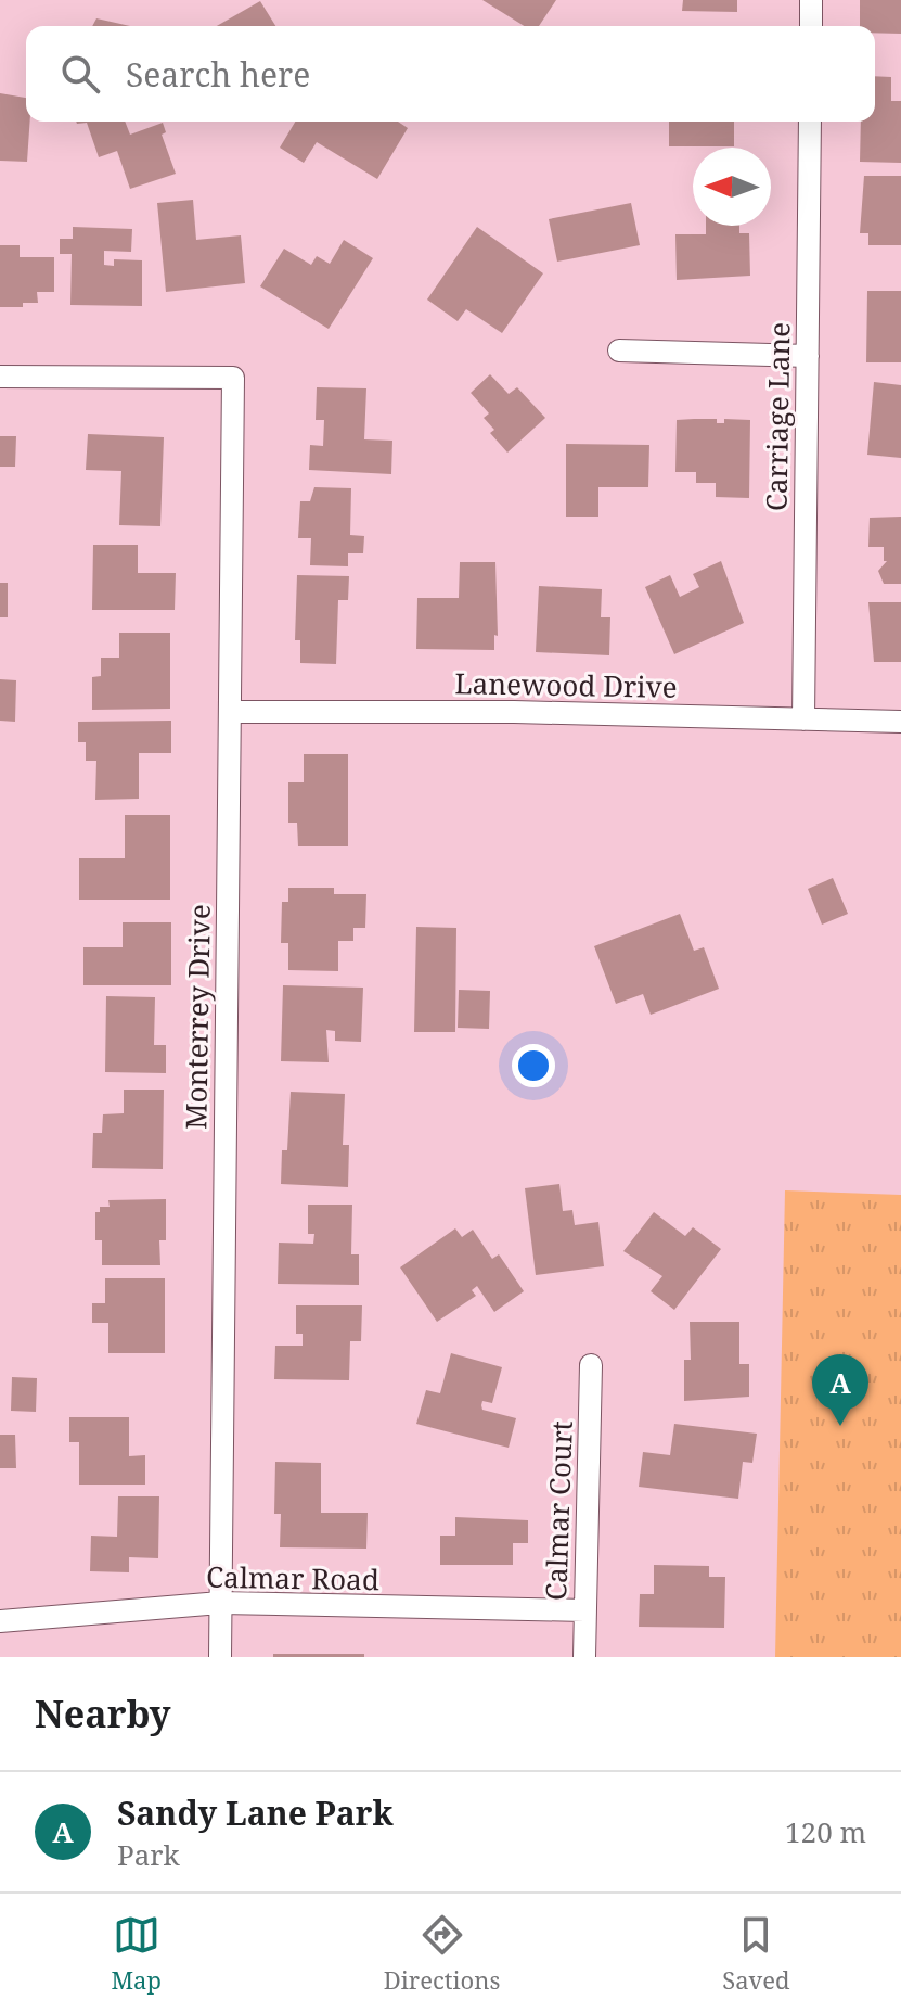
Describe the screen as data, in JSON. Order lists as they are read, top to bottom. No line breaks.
{"streets":{"street":["Carriage Lane","Lanewood Drive","Monterrey Drive","Calmar Court","Calmar Road"]},"crossings":[["Carriage Lane","Lanewood Drive"],["Lanewood Drive","Monterrey Drive"],["Monterrey Drive","Calmar Road"],["Calmar Court","Calmar Road"]],"north":"left","page":{"search":"Search here","pins":"A","heading":"Nearby","list":[{"mark":"A","name":"Sandy Lane Park","note":"Park","value":"120 m"}],"nav":["Map","Directions","Saved"]}}
